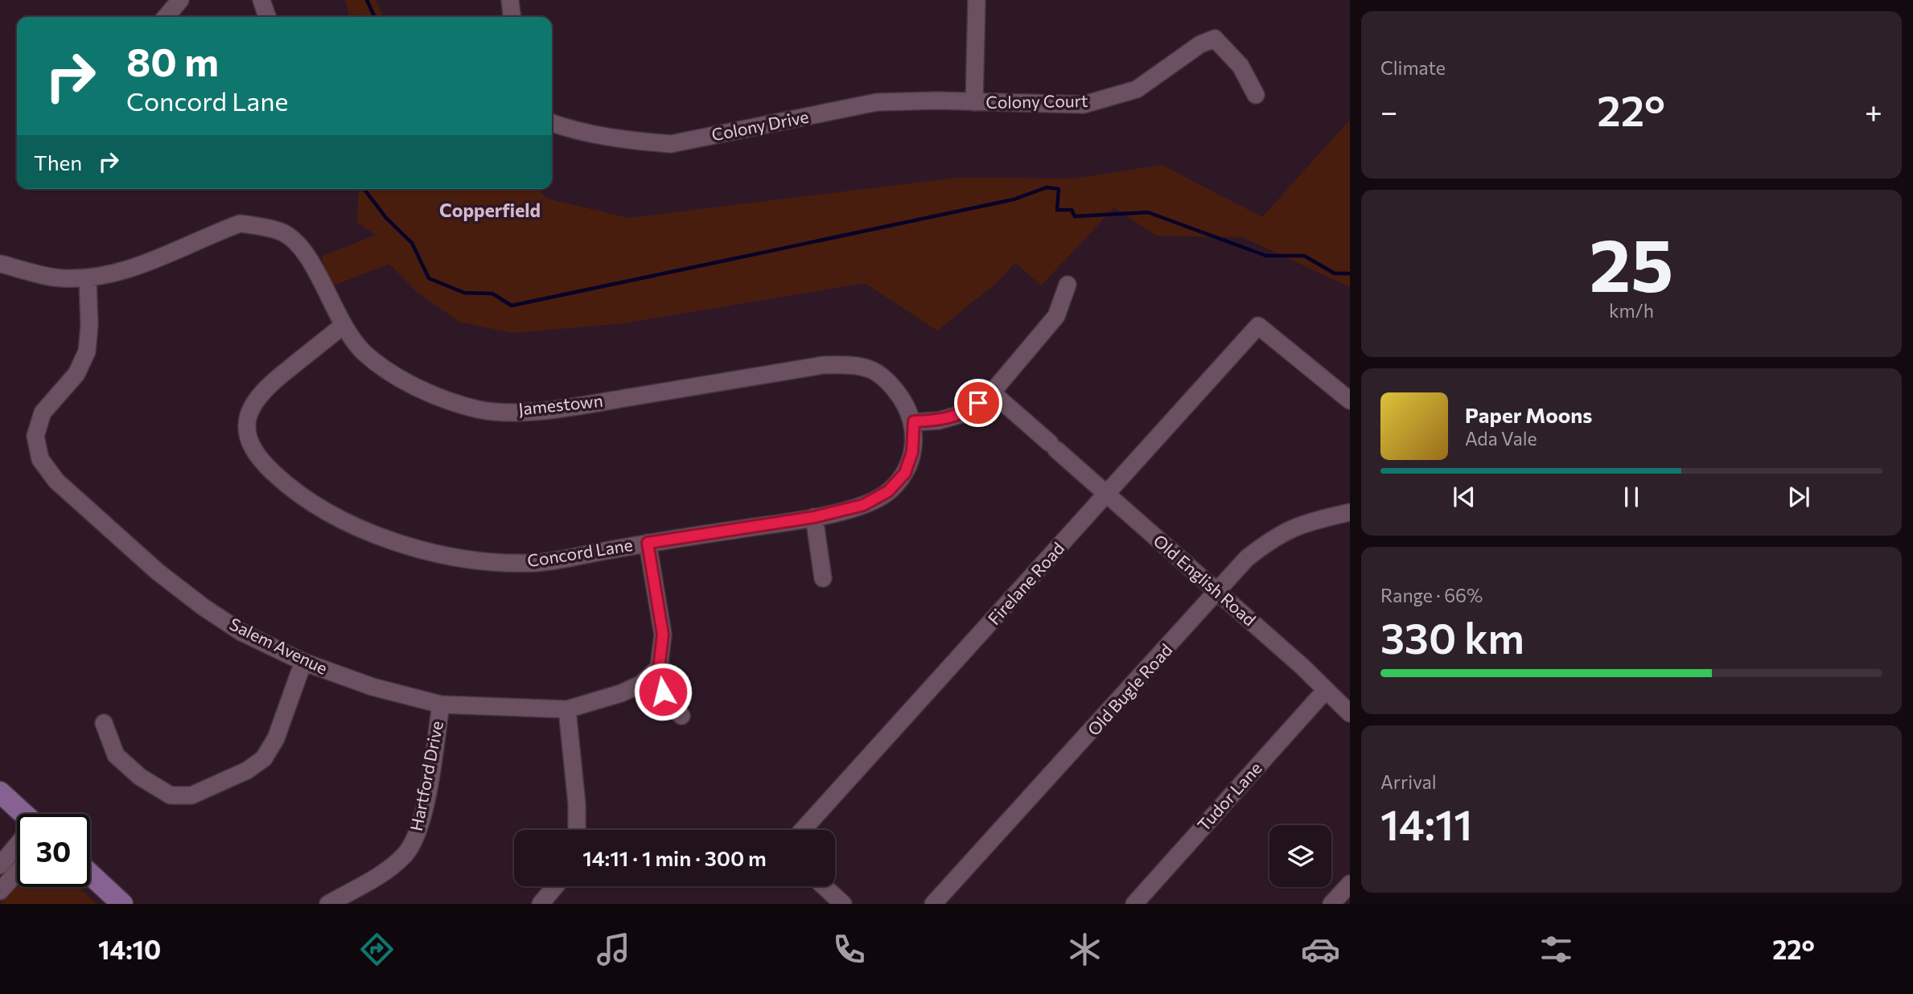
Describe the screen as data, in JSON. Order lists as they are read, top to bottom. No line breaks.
{"streets":{"street":["Colony Court","Colony Drive","Jamestown","Concord Lane","Old English Road","Firelane Road","Salem Avenue","Old Bugle Road","Hartford Drive","Tudor Lane"]},"crossings":[["Colony Court","Colony Drive"],["Jamestown","Concord Lane"],["Jamestown","Salem Avenue"],["Old English Road","Firelane Road"],["Old English Road","Old Bugle Road"],["Old English Road","Tudor Lane"],["Salem Avenue","Hartford Drive"]],"districts":["Copperfield"],"page":{"tile":["Climate",["25","km/h"],["Range · 66%","330 km"],["Arrival","14:11"]],"turn":["80 m","Concord Lane"],"heat":["−","22°","+"],"then":"Then","song":["Paper Moons","Ada Vale"],"limit":"30","trip":"14:11 · 1 min · 300 m","tabs":["14:10","22°"]}}
